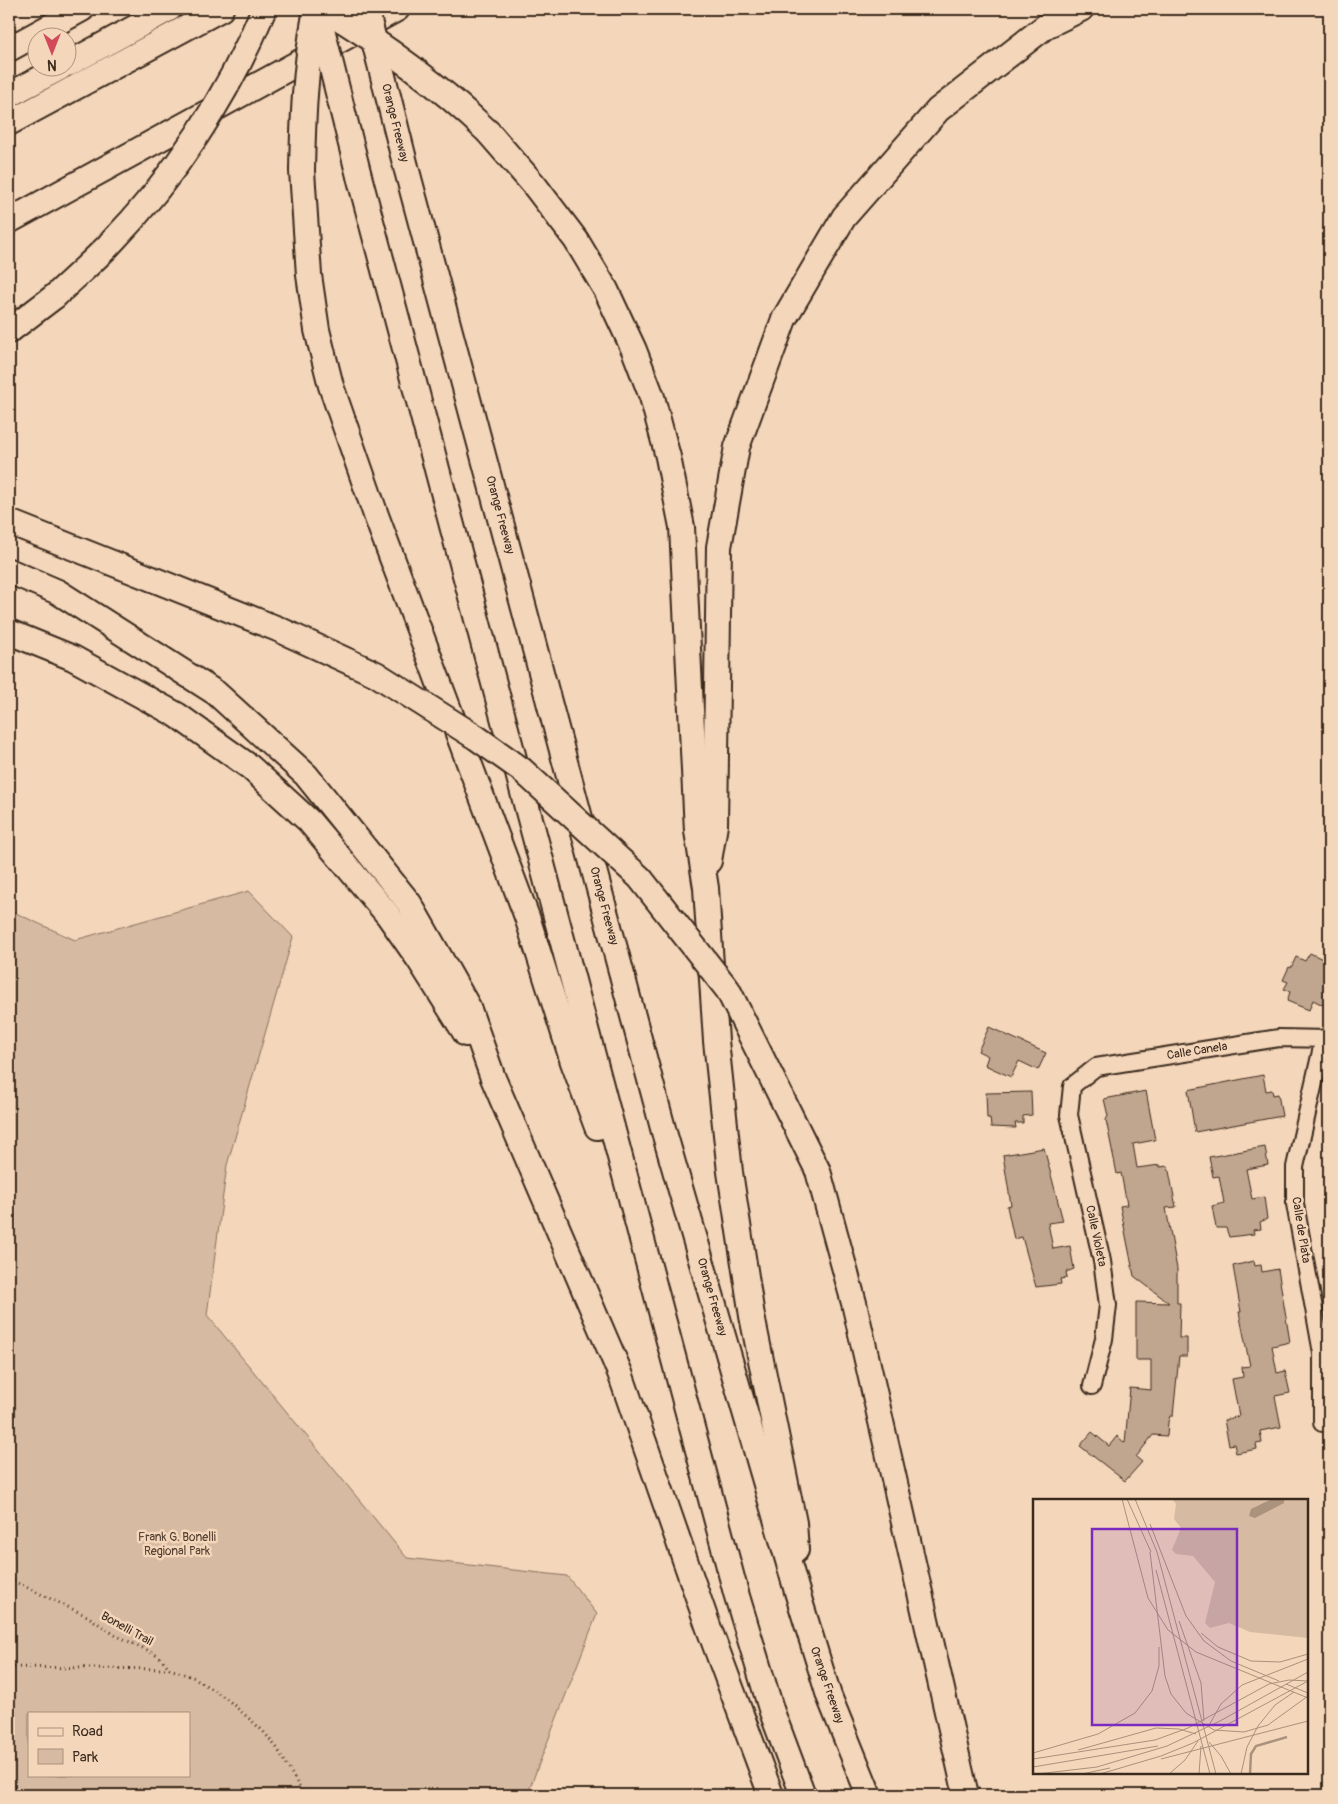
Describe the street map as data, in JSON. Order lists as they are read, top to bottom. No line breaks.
{"streets":{"highway":["Orange Freeway"],"street":["Calle Canela","Calle de Plata","Calle Violeta"],"path":["Bonelli Trail"]},"crossings":[["Calle Canela","Calle de Plata"],["Calle Canela","Calle Violeta"]],"parks":["Frank G. Bonelli Regional Park"],"legend":["Road","Park"],"north":"bottom"}
